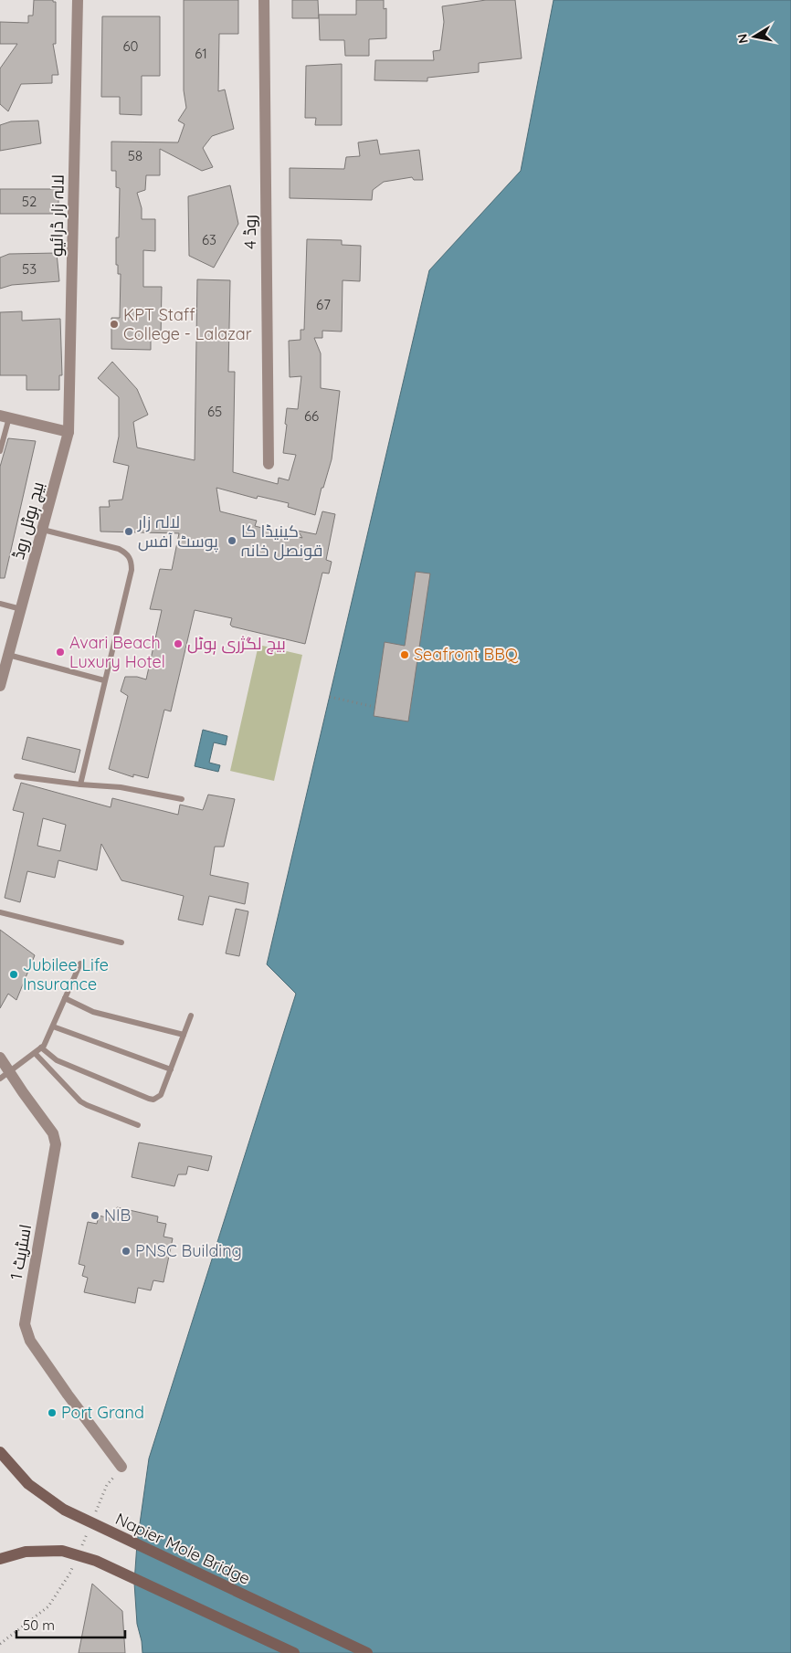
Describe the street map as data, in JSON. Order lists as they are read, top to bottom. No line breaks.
{"streets":{"main road":["Napier Mole Bridge"],"street":["لالہ زار ڈرائیو","روڈ 4","بیچ ہوٹل روڈ","اسٹریٹ 1"]},"crossings":[["لالہ زار ڈرائیو","بیچ ہوٹل روڈ"]],"places":["KPT Staff College - Lalazar","لالہ زار پوسٹ آفس","کینیڈا کا قونصل خانہ","بیچ لگژری ہوٹل","Avari Beach Luxury Hotel","Seafront BBQ","Jubilee Life Insurance","NIB","PNSC Building","Port Grand"],"house_numbers":["60","61","58","52","63","53","67","65","66"],"scale_bar":"50 m","north":"left"}
